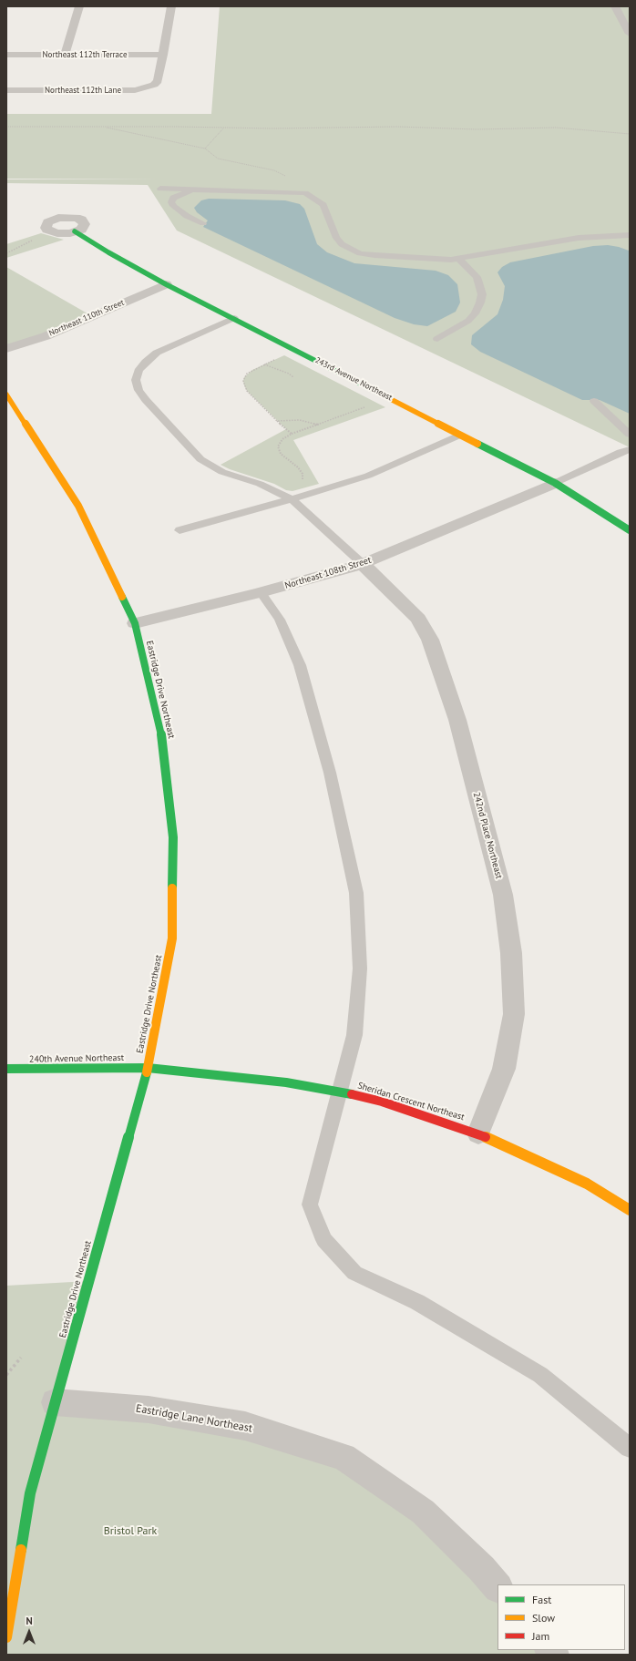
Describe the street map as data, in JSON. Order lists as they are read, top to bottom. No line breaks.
{"streets":{"street":["Northeast 112th Terrace","Northeast 112th Lane","Northeast 110th Street","243rd Avenue Northeast","Northeast 108th Street","Eastridge Drive Northeast","242nd Place Northeast","240th Avenue Northeast","Sheridan Crescent Northeast","Eastridge Lane Northeast"]},"crossings":[["Northeast 112th Terrace","Northeast 112th Lane"],["Northeast 110th Street","243rd Avenue Northeast"],["243rd Avenue Northeast","Northeast 108th Street"],["Northeast 108th Street","Eastridge Drive Northeast"],["Northeast 108th Street","242nd Place Northeast"],["Eastridge Drive Northeast","240th Avenue Northeast"],["Eastridge Drive Northeast","Sheridan Crescent Northeast"],["Eastridge Drive Northeast","Eastridge Lane Northeast"],["242nd Place Northeast","Sheridan Crescent Northeast"],["240th Avenue Northeast","Sheridan Crescent Northeast"]],"parks":["Bristol Park"],"legend":["Fast","Slow","Jam"],"north":"top"}
